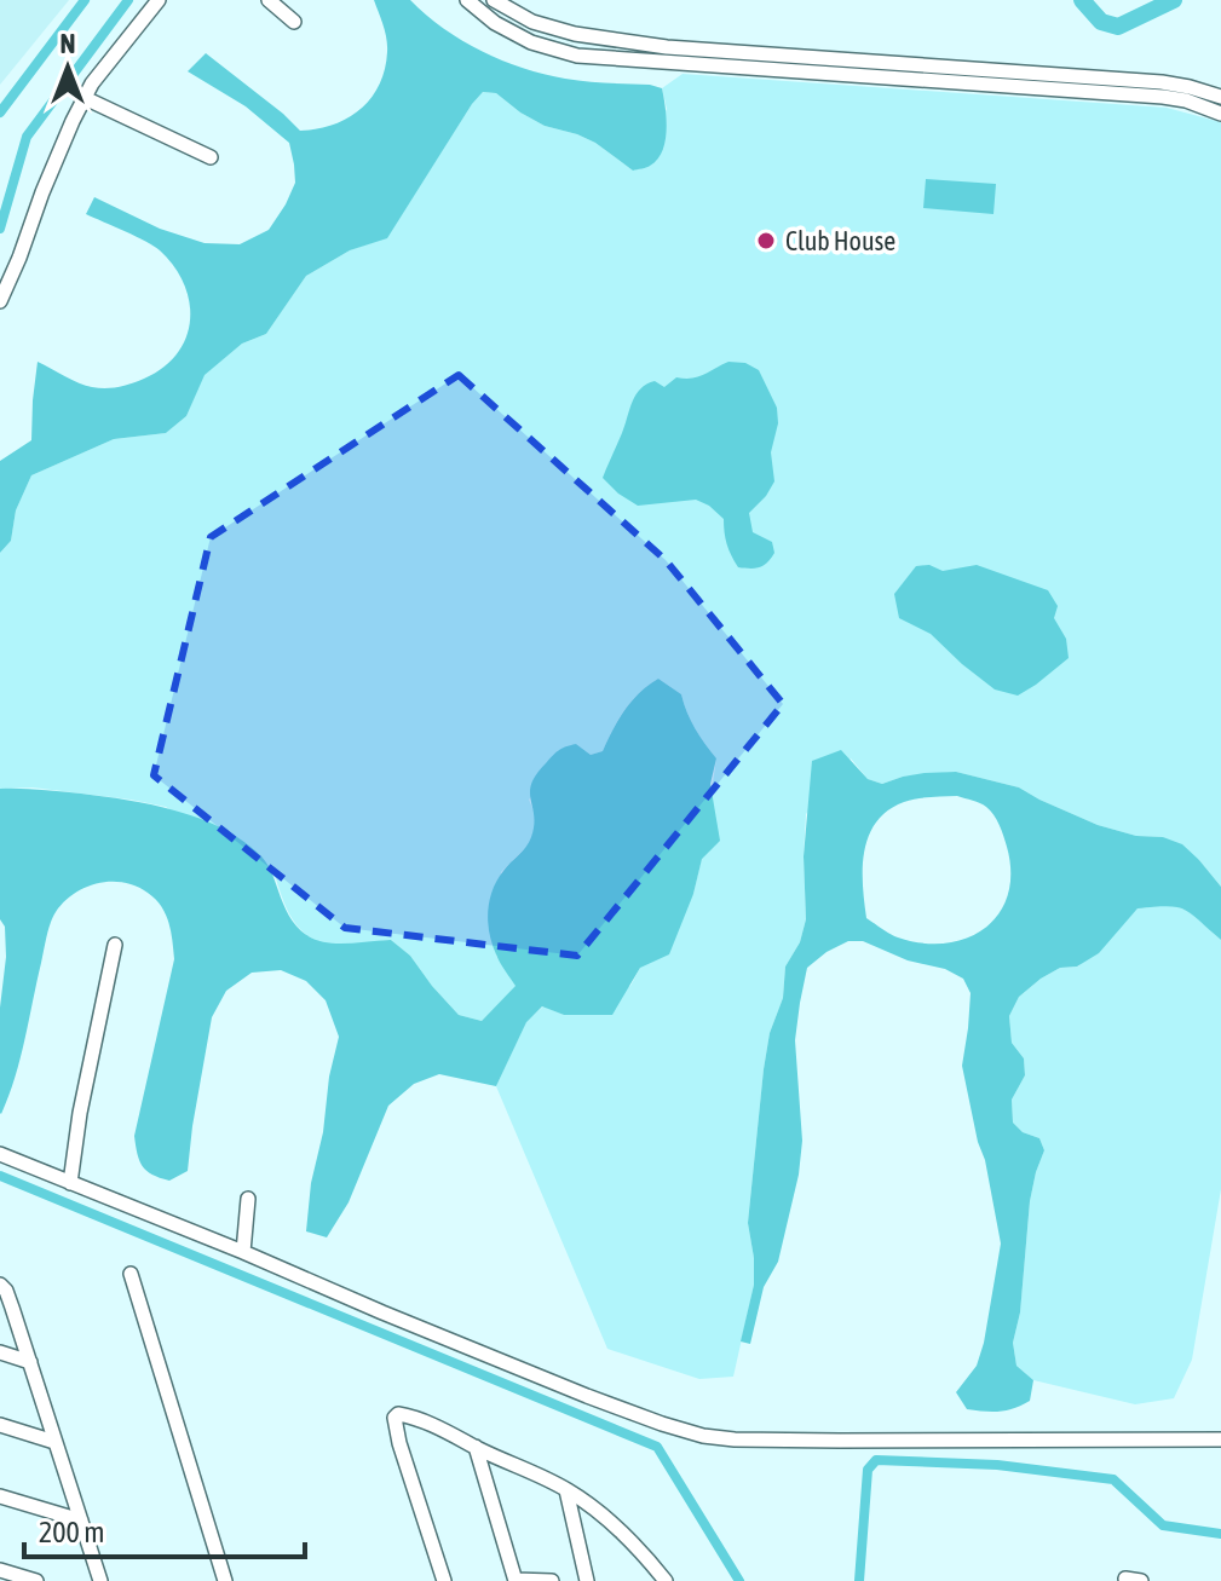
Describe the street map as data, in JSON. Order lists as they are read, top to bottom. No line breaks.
{"places":["Club House"],"scale_bar":"200 m","north":"top"}
